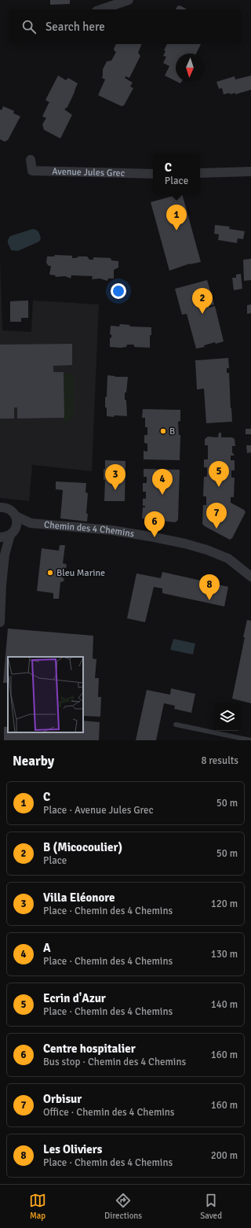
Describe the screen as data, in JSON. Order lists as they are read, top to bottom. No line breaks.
{"streets":{"street":["Avenue Jules Grec","Chemin des 4 Chemins"]},"places":["B","Bleu Marine"],"north":"bottom","page":{"search":"Search here","popup":["C","Place"],"pins":["1","2","5","3","4","7","6","8"],"heading":["Nearby","8 results"],"list":[{"mark":"1","name":"C","note":"Place · Avenue Jules Grec","value":"50 m"},{"mark":"2","name":"B (Micocoulier)","note":"Place","value":"50 m"},{"mark":"3","name":"Villa Eléonore","note":"Place · Chemin des 4 Chemins","value":"120 m"},{"mark":"4","name":"A","note":"Place · Chemin des 4 Chemins","value":"130 m"},{"mark":"5","name":"Ecrin d'Azur","note":"Place · Chemin des 4 Chemins","value":"140 m"},{"mark":"6","name":"Centre hospitalier","note":"Bus stop · Chemin des 4 Chemins","value":"160 m"},{"mark":"7","name":"Orbisur","note":"Office · Chemin des 4 Chemins","value":"160 m"},{"mark":"8","name":"Les Oliviers","note":"Place · Chemin des 4 Chemins","value":"200 m"}],"nav":["Map","Directions","Saved"]}}
